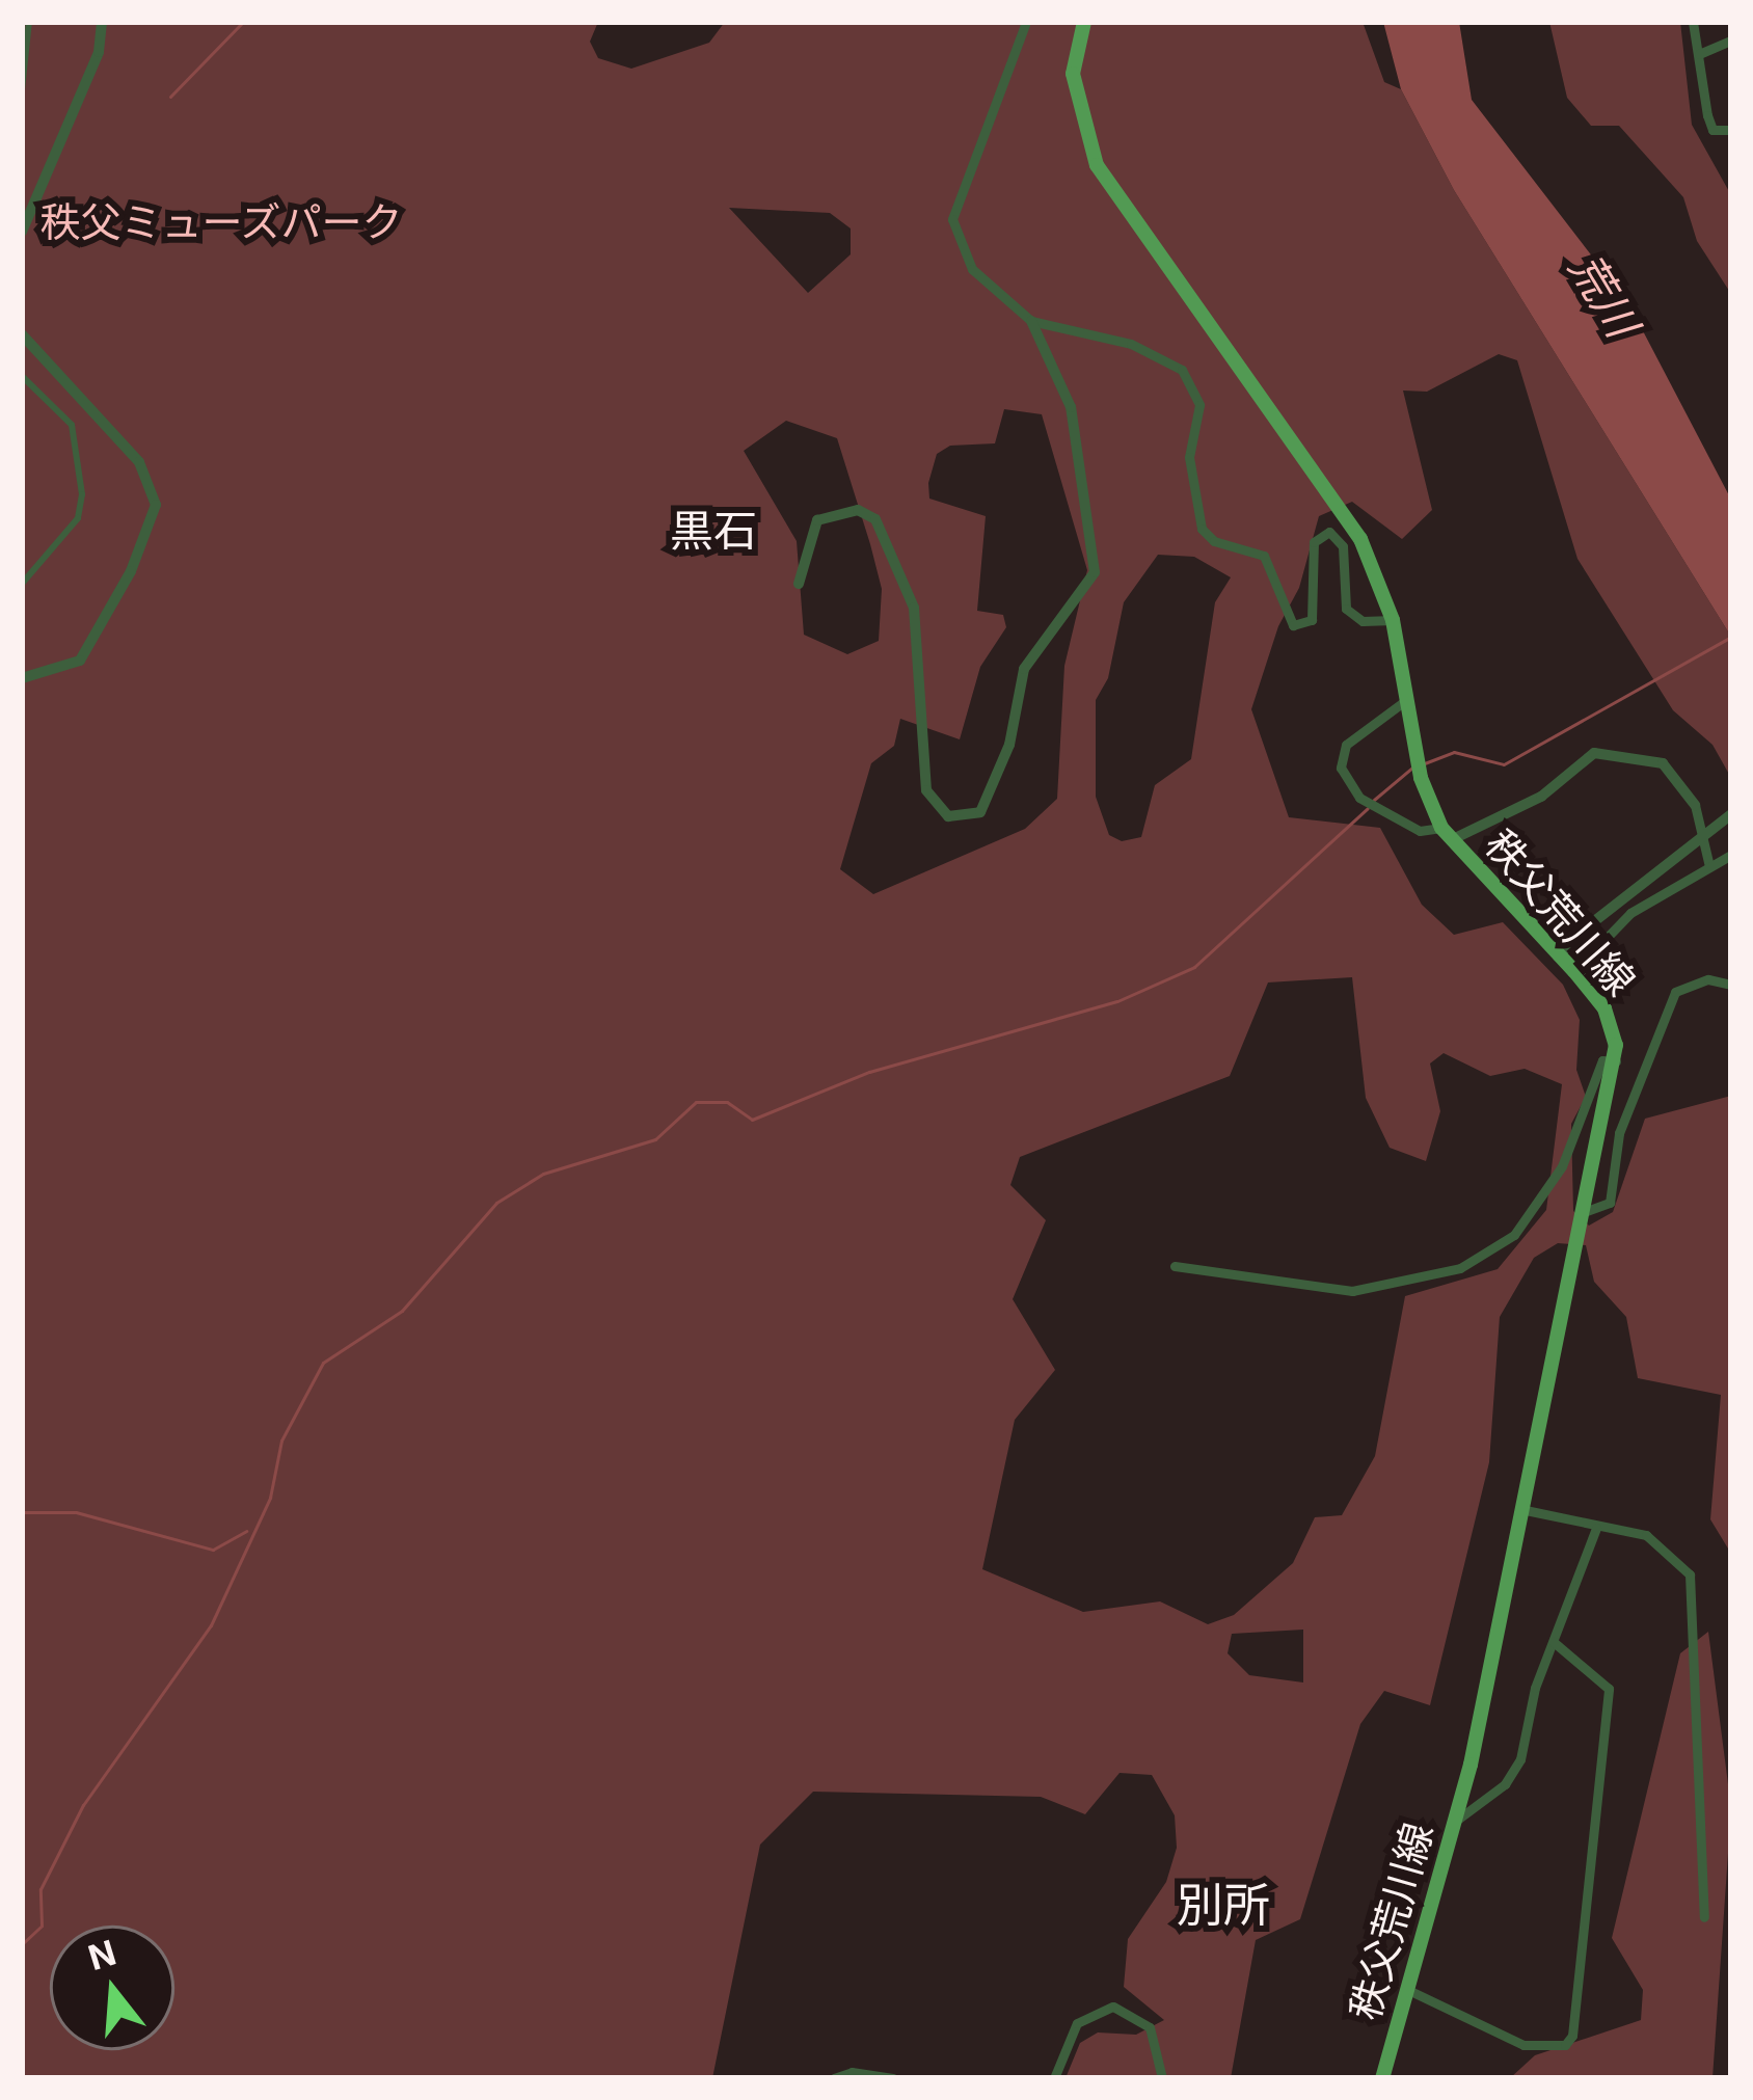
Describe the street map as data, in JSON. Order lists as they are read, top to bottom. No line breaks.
{"streets":{"main road":["秩父荒川線"]},"districts":["黒石","別所"],"water":["荒川"],"parks":["秩父ミューズパーク"],"north":"top"}
